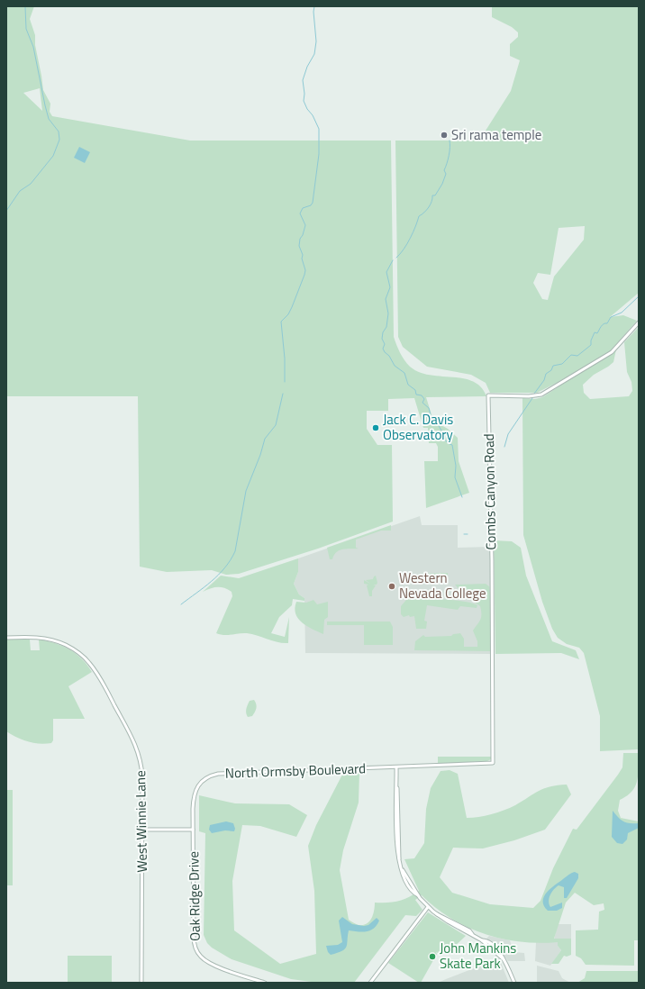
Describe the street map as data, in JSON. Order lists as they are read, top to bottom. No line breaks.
{"streets":{"street":["Combs Canyon Road","North Ormsby Boulevard","West Winnie Lane","Oak Ridge Drive"]},"crossings":[["Combs Canyon Road","North Ormsby Boulevard"],["North Ormsby Boulevard","Oak Ridge Drive"]],"places":["Sri rama temple","Jack C. Davis Observatory","Western Nevada College","John Mankins Skate Park"]}
